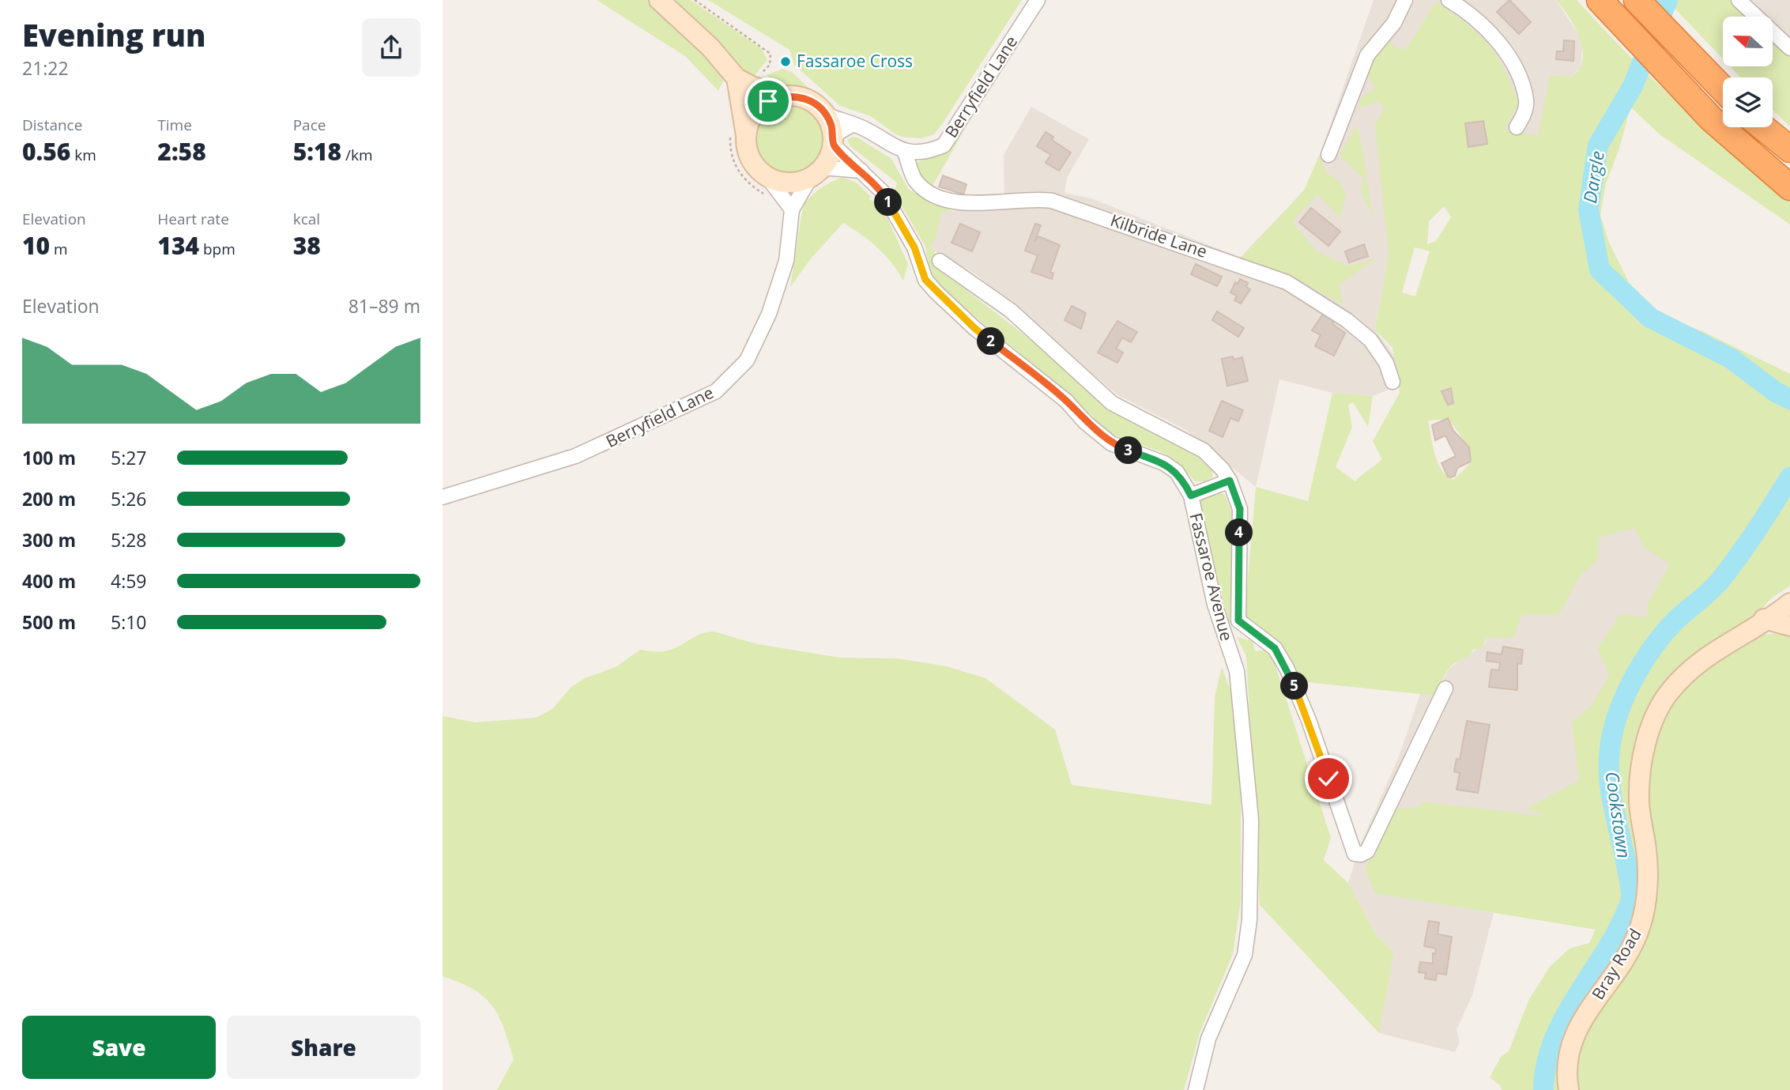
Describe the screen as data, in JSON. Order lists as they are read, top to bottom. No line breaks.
{"streets":{"main road":["Bray Road"],"street":["Berryfield Lane","Kilbride Lane","Fassaroe Avenue"]},"crossings":[["Berryfield Lane","Kilbride Lane"],["Berryfield Lane","Fassaroe Avenue"]],"water":["Dargle","Cookstown"],"places":["Fassaroe Cross"],"north":"left","page":{"heading":["Evening run","21:22"],"stats":[["Distance","0.56 km"],["Time","2:58"],["Pace","5:18 /km"],["Elevation","10 m"],["Heart rate","134 bpm"],["kcal","38"]],"pins":["1","2","3","4","5"],"chart":["Elevation","81–89 m"],"list":[{"name":"100 m","note":"5:27"},{"name":"200 m","note":"5:26"},{"name":"300 m","note":"5:28"},{"name":"400 m","note":"4:59"},{"name":"500 m","note":"5:10"}],"buttons":["Save","Share"]}}
